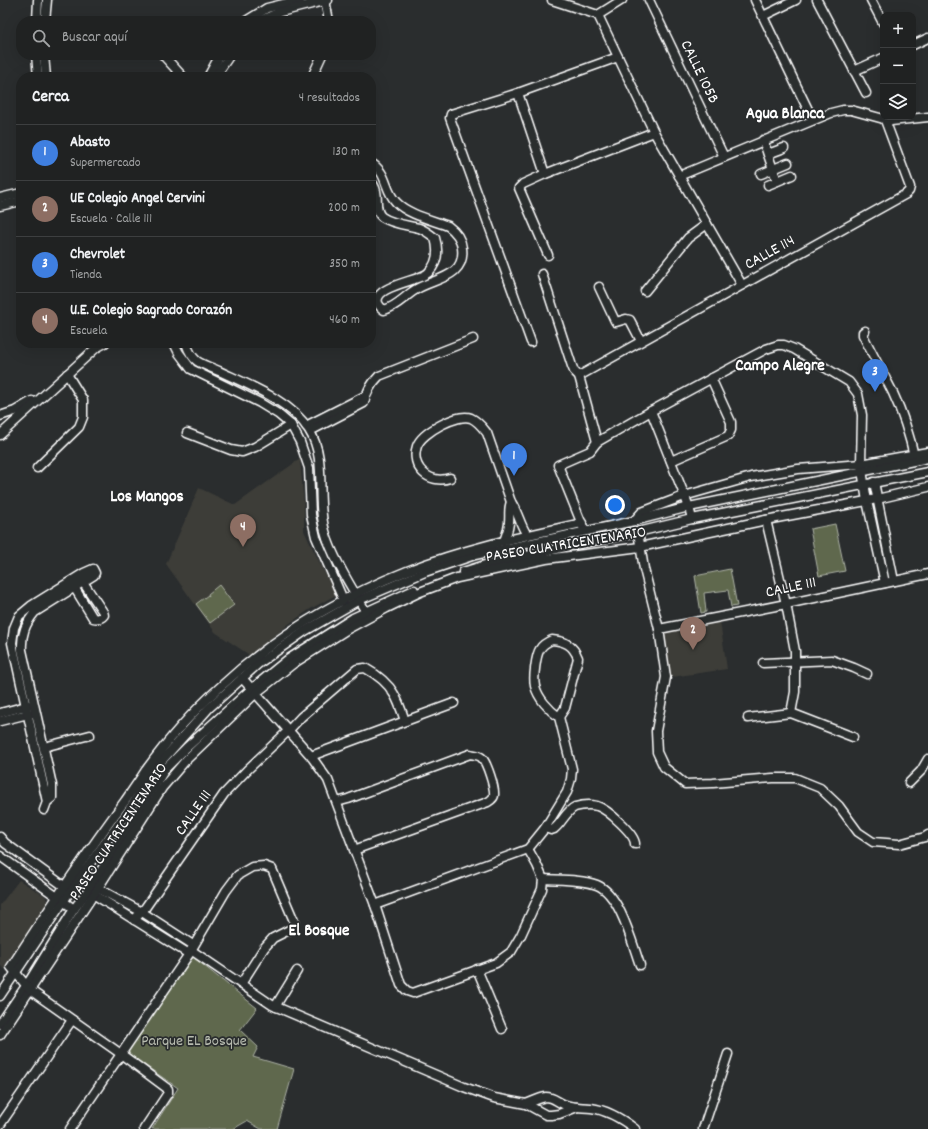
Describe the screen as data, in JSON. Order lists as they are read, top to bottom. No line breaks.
{"streets":{"street":["CALLE 105B","CALLE 114","PASEO CUATRICENTENARIO","CALLE 111"]},"districts":["Agua Blanca","Campo Alegre","Los Mangos","El Bosque"],"parks":["Parque EL Bosque"],"page":{"map_buttons":["+","−"],"search":"Buscar aquí","heading":["Cerca","4 resultados"],"list":[{"mark":"1","name":"Abasto","note":"Supermercado","value":"130 m"},{"mark":"2","name":"UE Colegio Angel Cervini","note":"Escuela · Calle 111","value":"200 m"},{"mark":"3","name":"Chevrolet","note":"Tienda","value":"350 m"},{"mark":"4","name":"U.E. Colegio Sagrado Corazón","note":"Escuela","value":"460 m"}],"pins":["3","1","4","2"]}}
